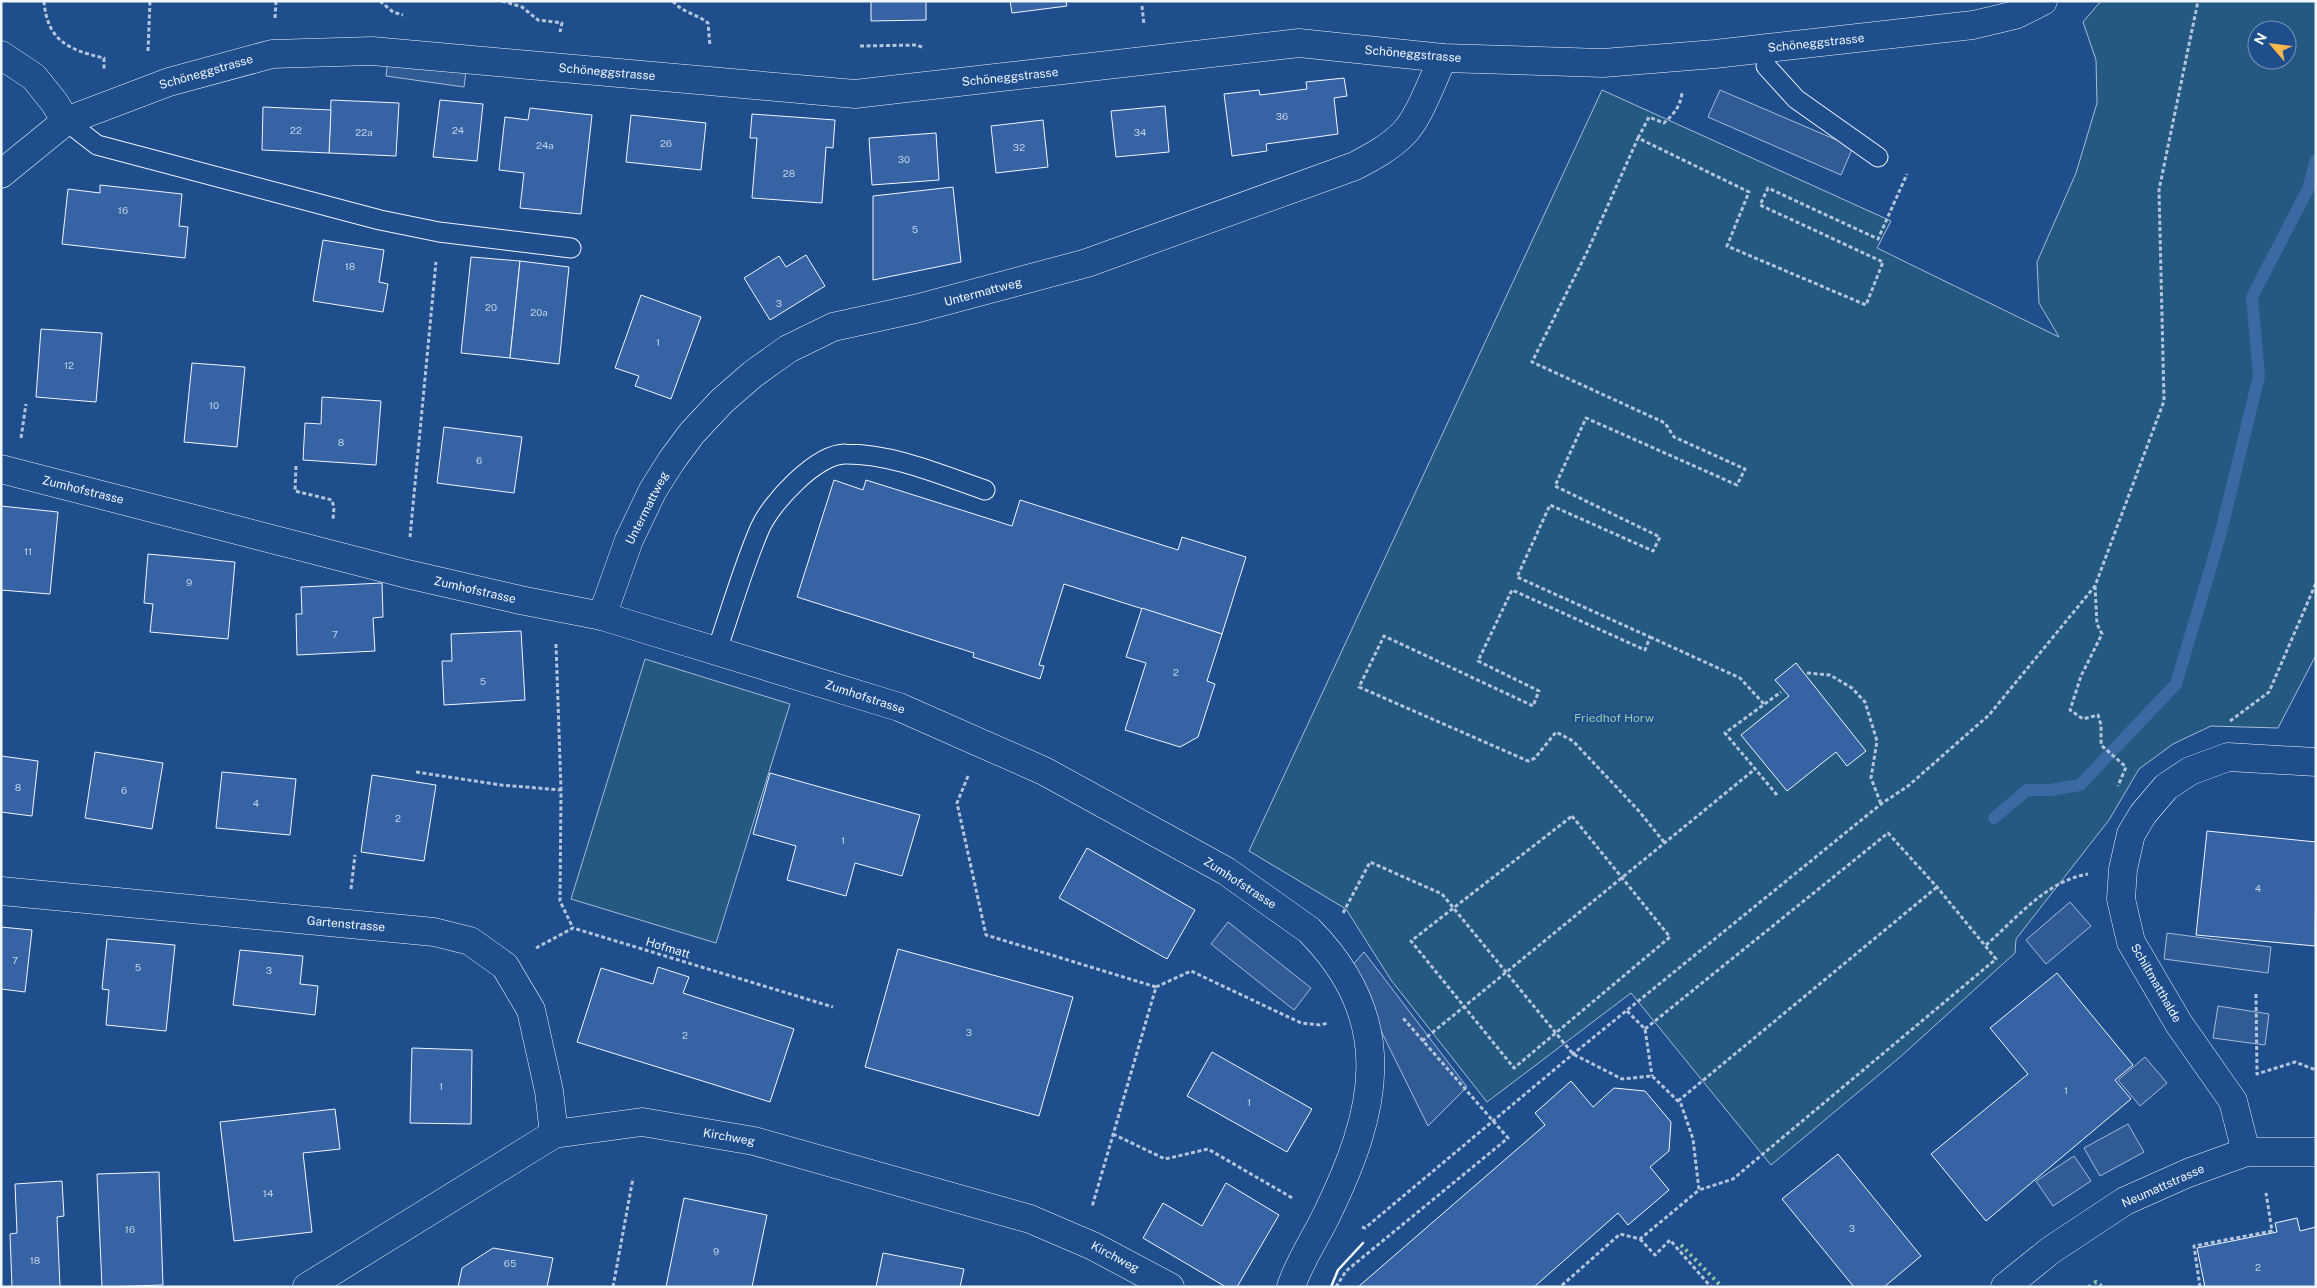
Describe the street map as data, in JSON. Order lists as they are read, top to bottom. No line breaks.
{"streets":{"street":["Schöneggstrasse","Untermattweg","Zumhofstrasse","Gartenstrasse","Schiltmatthalde","Kirchweg","Neumattstrasse"],"path":["Hofmatt"]},"crossings":[["Schöneggstrasse","Untermattweg"],["Untermattweg","Zumhofstrasse"],["Gartenstrasse","Kirchweg"],["Schiltmatthalde","Neumattstrasse"]],"parks":["Friedhof Horw"],"house_numbers":["36","22","24","22a","34","26","24a","32","30","28","16","5","18","3","20","20a","1","12","10","8","6","11","9","7","2","5","8","6","4","2","1","4","7","5","3","3","2","1","1","1","14","3","16","9","18","65","2"],"north":"top left"}
